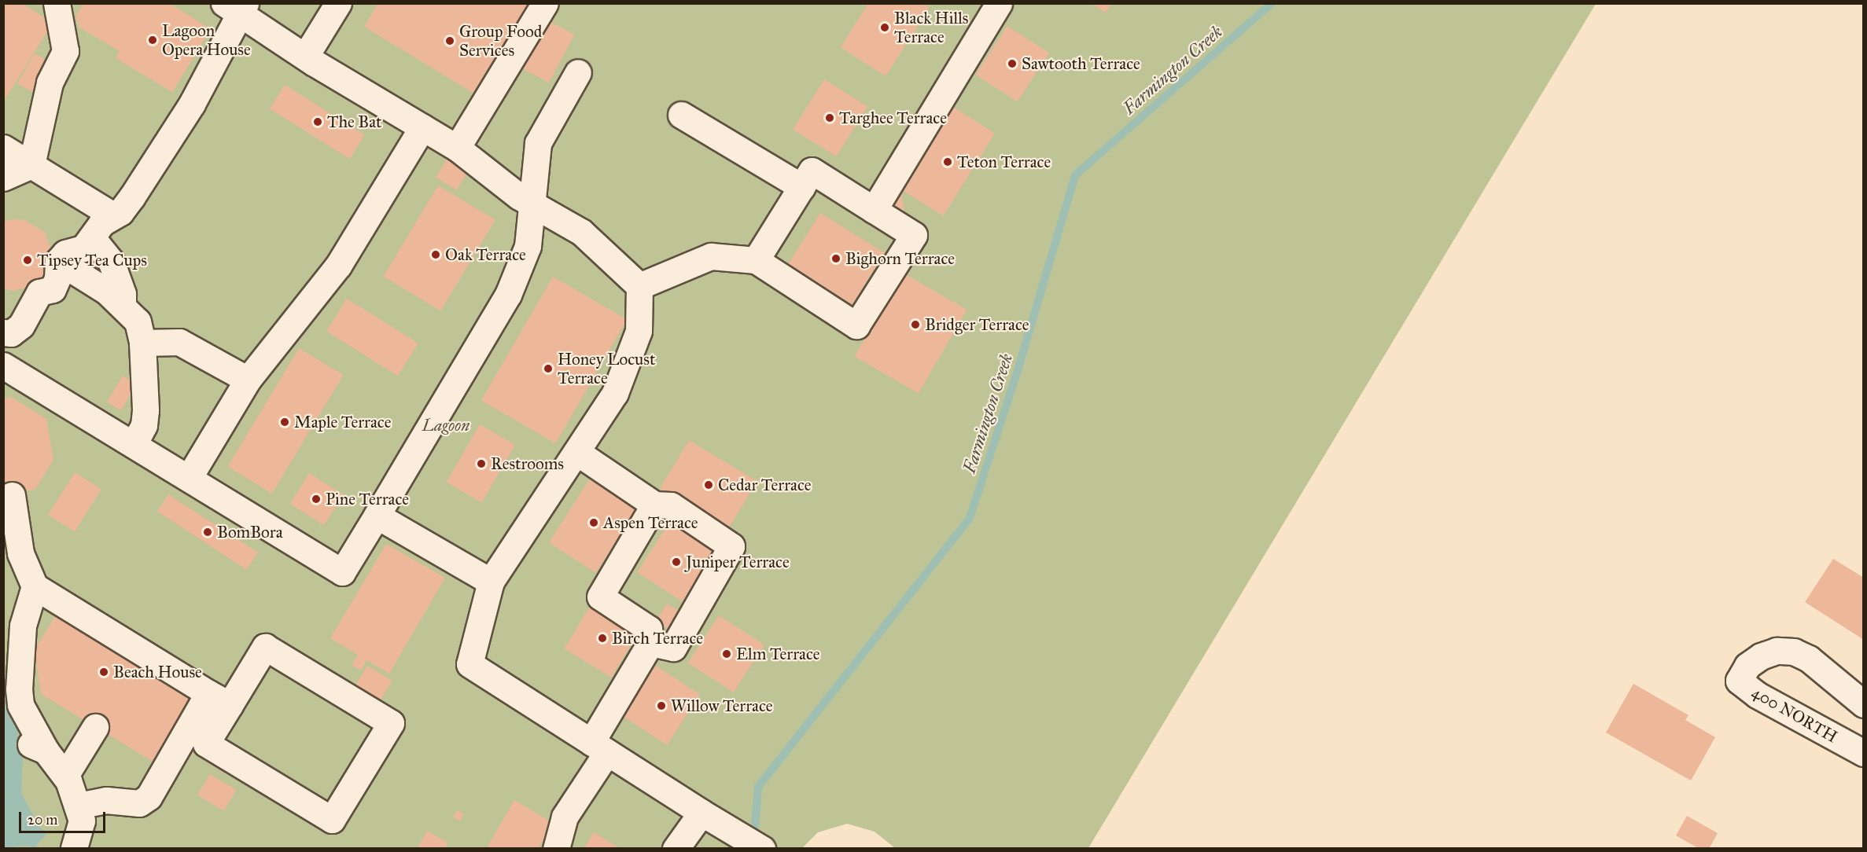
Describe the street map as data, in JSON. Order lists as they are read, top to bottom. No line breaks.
{"streets":{"street":["400 NORTH"]},"water":["Farmington Creek"],"parks":["Lagoon"],"places":["Black Hills Terrace","Lagoon Opera House","Group Food Services","Sawtooth Terrace","Targhee Terrace","The Bat","Teton Terrace","Oak Terrace","Bighorn Terrace","Tipsey Tea Cups","Bridger Terrace","Honey Locust Terrace","Maple Terrace","Restrooms","Cedar Terrace","Pine Terrace","Aspen Terrace","BomBora","Juniper Terrace","Birch Terrace","Elm Terrace","Beach House","Willow Terrace"],"scale_bar":"20 m"}
